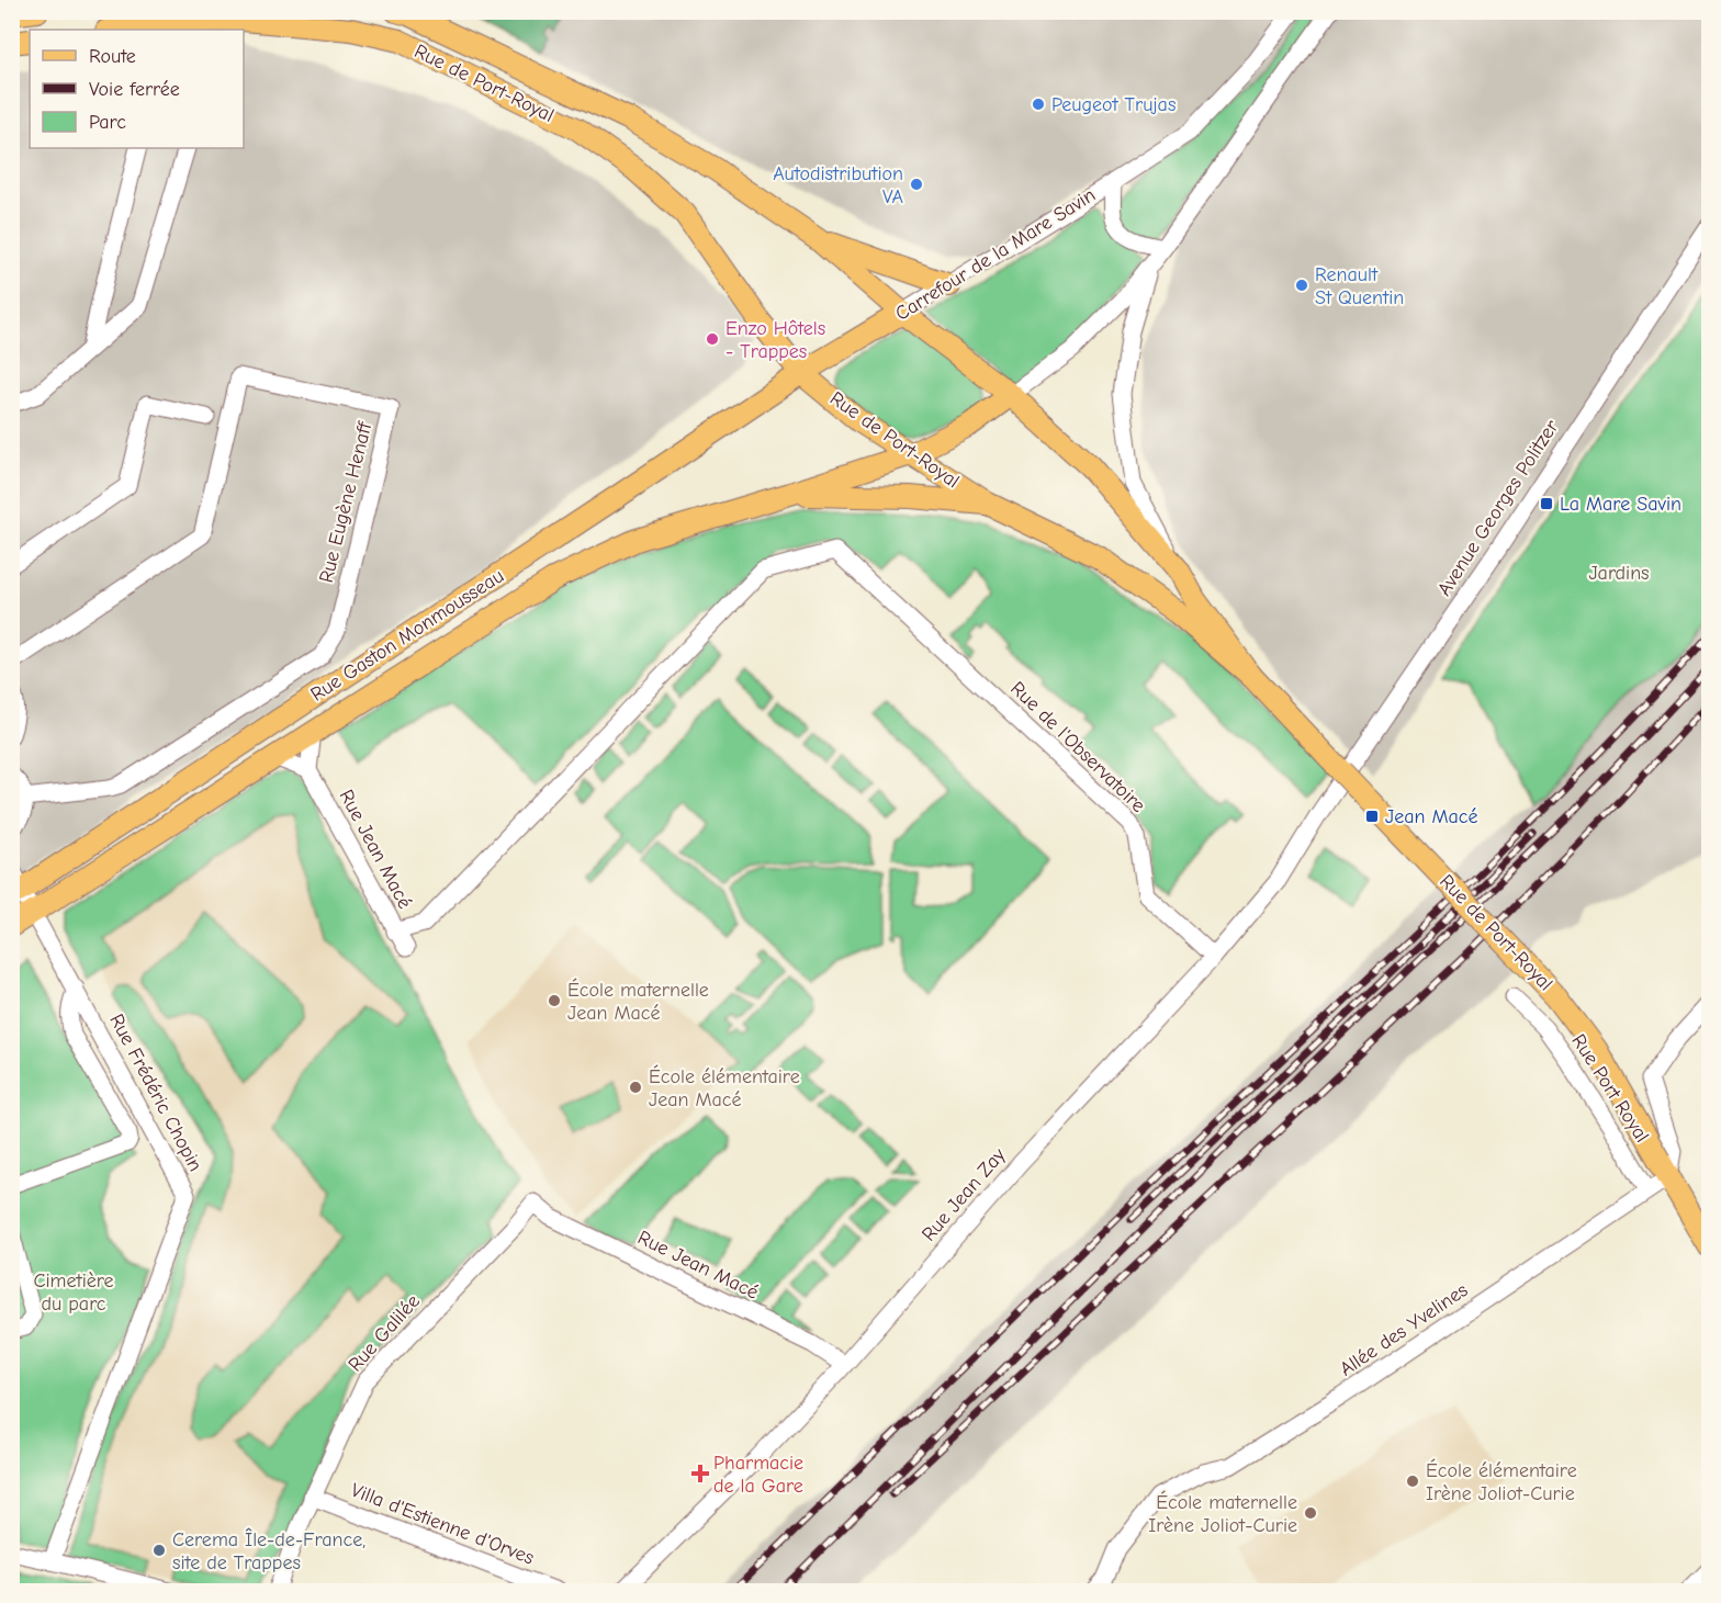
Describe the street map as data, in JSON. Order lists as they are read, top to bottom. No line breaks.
{"streets":{"main road":["Rue de Port-Royal","Carrefour de la Mare Savin","Rue Gaston Monmousseau"],"street":["Rue Eugène Henaff","Avenue Georges Politzer","Rue de l'Observatoire","Rue Jean Macé","Rue Port Royal","Rue Frédéric Chopin","Rue Jean Zay","Allée des Yvelines","Rue Galilée","Villa d'Estienne d'Orves"]},"crossings":[["Rue de Port-Royal","Carrefour de la Mare Savin"],["Rue de Port-Royal","Rue Gaston Monmousseau"],["Carrefour de la Mare Savin","Rue Gaston Monmousseau"],["Avenue Georges Politzer","Rue Jean Zay"],["Rue Gaston Monmousseau","Rue Frédéric Chopin"],["Rue de l'Observatoire","Rue Jean Macé"],["Rue de l'Observatoire","Rue Jean Zay"],["Rue Jean Macé","Rue Jean Zay"],["Rue Jean Macé","Rue Galilée"],["Rue Port Royal","Allée des Yvelines"],["Rue Galilée","Villa d'Estienne d'Orves"]],"parks":["Jardins","Cimetière du parc"],"places":{"other":["Peugeot Trujas","Autodistribution VA","Renault St Quentin","Enzo Hôtels - Trappes","École maternelle Jean Macé","École élémentaire Jean Macé","École élémentaire Irène Joliot-Curie","École maternelle Irène Joliot-Curie","Cerema Île-de-France, site de Trappes"],"transit":["La Mare Savin","Jean Macé"],"health":["Pharmacie de la Gare"]},"legend":["Route","Voie ferrée","Parc"]}
